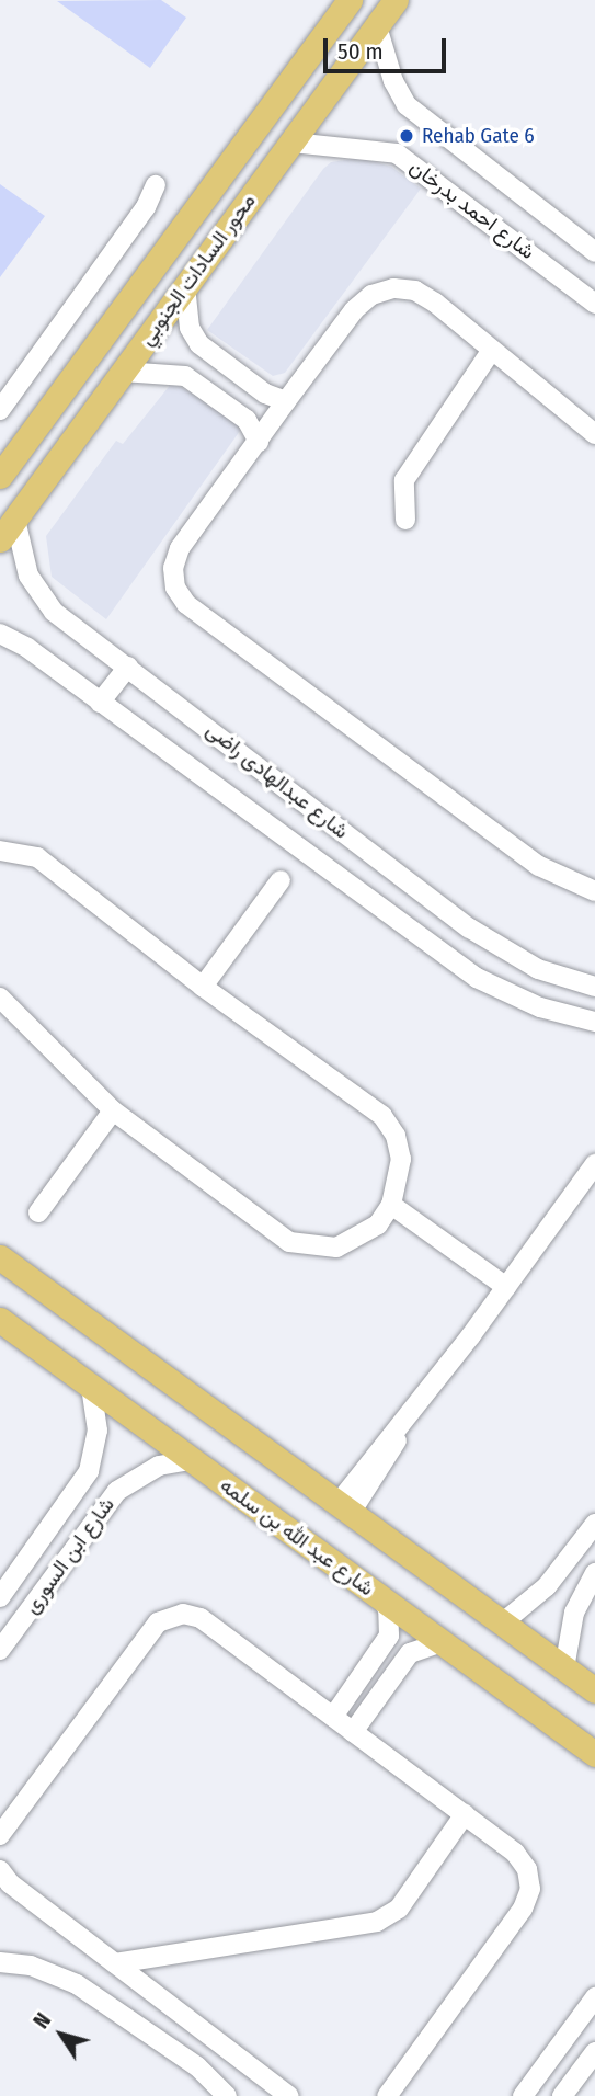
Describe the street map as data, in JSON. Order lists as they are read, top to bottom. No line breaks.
{"streets":{"main road":["محور السادات الجنوبي","شارع عبد الله بن سلمه"],"street":["شارع احمد بدرخان","شارع عبدالهادى راضى","شارع ابن السورى"]},"crossings":[["شارع احمد بدرخان","محور السادات الجنوبي"],["محور السادات الجنوبي","شارع عبدالهادى راضى"],["شارع عبد الله بن سلمه","شارع ابن السورى"]],"places":["Rehab Gate 6"],"scale_bar":"50 m","north":"top left"}
